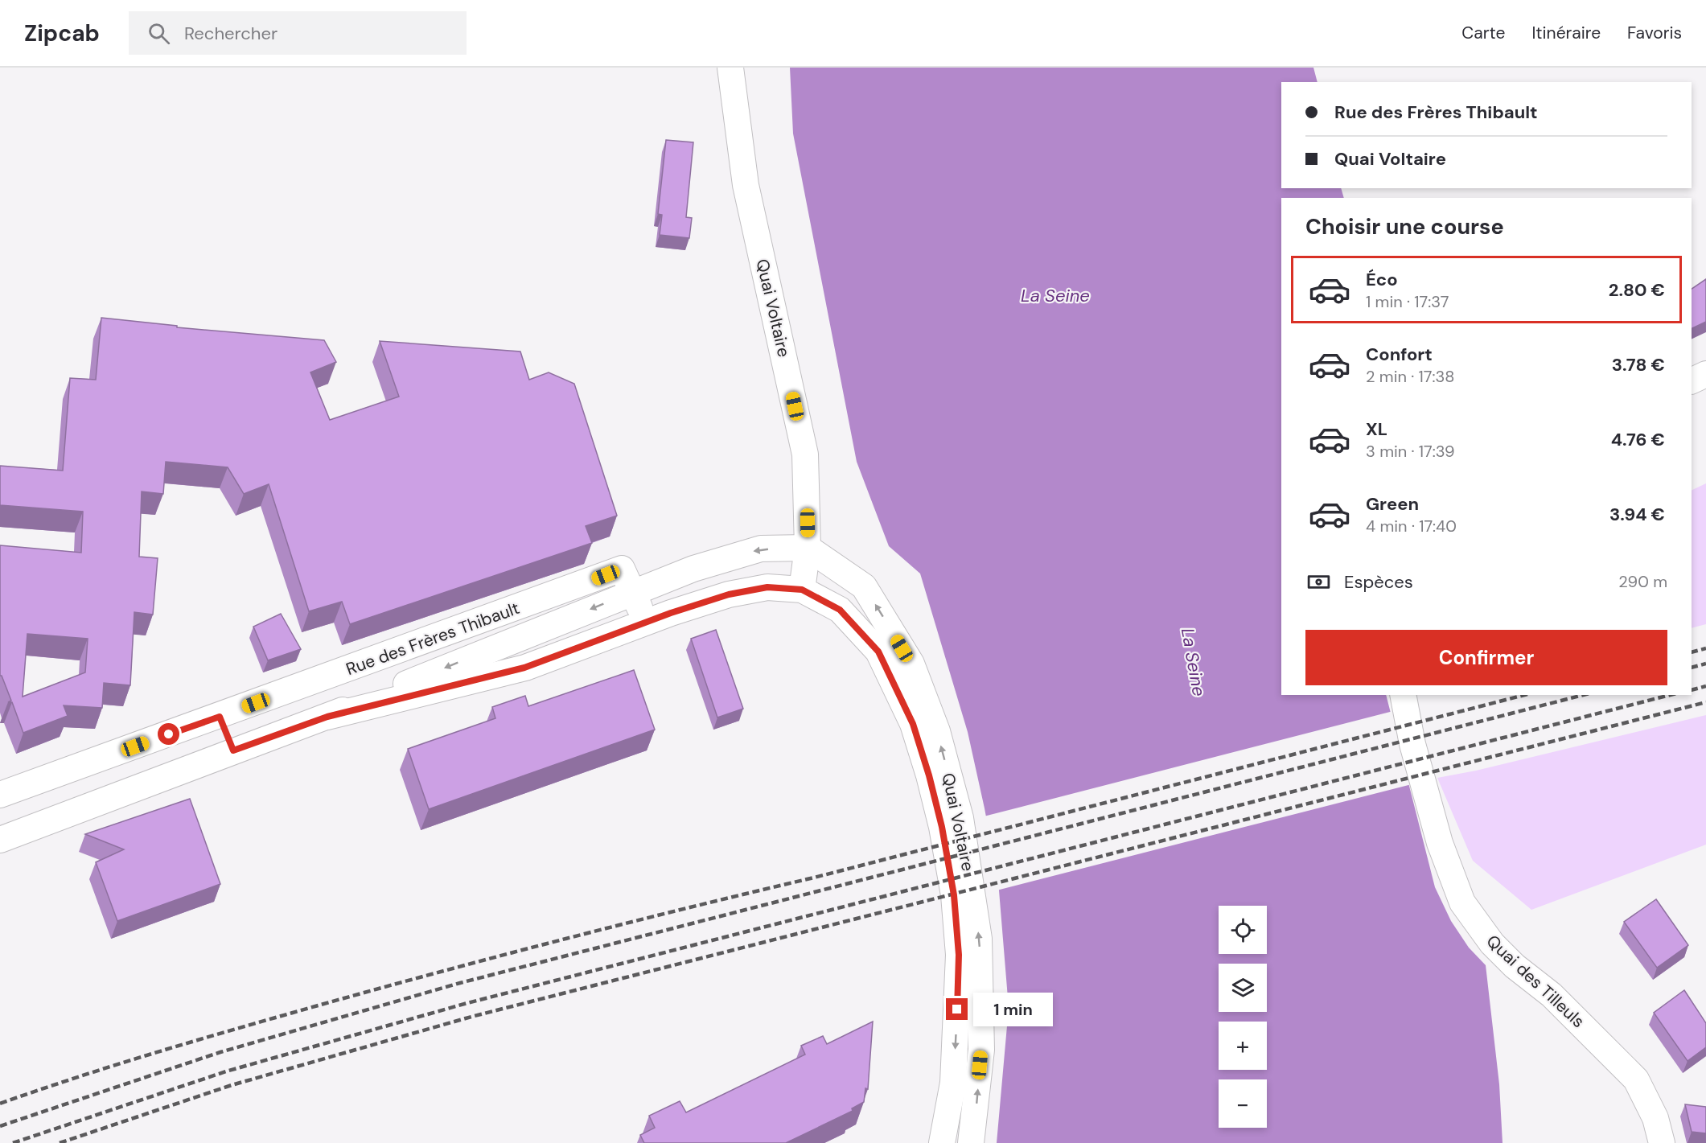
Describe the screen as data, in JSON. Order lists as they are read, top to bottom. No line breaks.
{"streets":{"street":["Quai Voltaire","Rue des Frères Thibault","Quai des Tilleuls"]},"crossings":[["Quai Voltaire","Rue des Frères Thibault"]],"water":["La Seine"],"page":{"header":"Zipcab","search":"Rechercher","nav":["Carte","Itinéraire","Favoris"],"banner":["Rue des Frères Thibault","Quai Voltaire"],"heading":"Choisir une course","list":[{"name":"Éco","note":"1 min · 17:37","value":"2.80 €"},{"name":"Confort","note":"2 min · 17:38","value":"3.78 €"},{"name":"XL","note":"3 min · 17:39","value":"4.76 €"},{"name":"Green","note":"4 min · 17:40","value":"3.94 €"}],"pay":["Espèces","290 m"],"buttons":"Confirmer","map_buttons":["+","−"],"bubble":"1 min"}}
